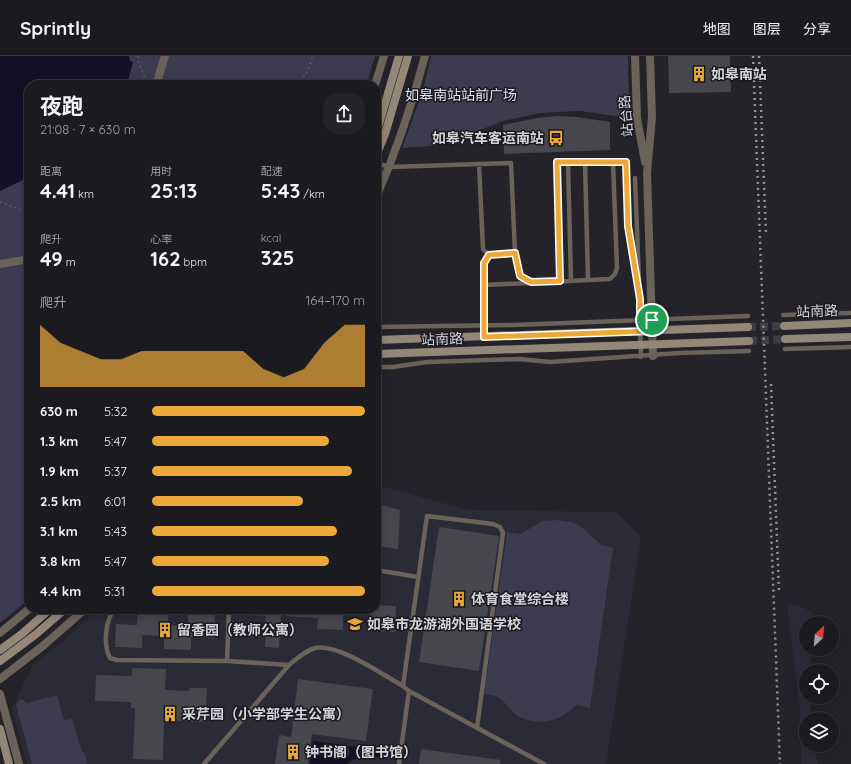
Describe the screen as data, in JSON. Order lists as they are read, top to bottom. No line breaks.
{"streets":{"street":["站台路","站南路"]},"crossings":[["站台路","站南路"]],"parks":["如皋南站站前广场"],"places":{"building":["如皋南站","体育食堂综合楼","留香园（教师公寓）","采芹园（小学部学生公寓）","钟书阁（图书馆）"],"bus stop":["如皋汽车客运南站"],"school or university":["如皋市龙游湖外国语学校"]},"north":"top right","page":{"header":"Sprintly","nav":["地图","图层","分享"],"heading":["夜跑","21:08 · 7 × 630 m"],"stats":[["距离","4.41 km"],["用时","25:13"],["配速","5:43 /km"],["爬升","49 m"],["心率","162 bpm"],["kcal","325"]],"chart":["爬升","164–170 m"],"list":[{"name":"630 m","note":"5:32"},{"name":"1.3 km","note":"5:47"},{"name":"1.9 km","note":"5:37"},{"name":"2.5 km","note":"6:01"},{"name":"3.1 km","note":"5:43"},{"name":"3.8 km","note":"5:47"},{"name":"4.4 km","note":"5:31"}]}}
